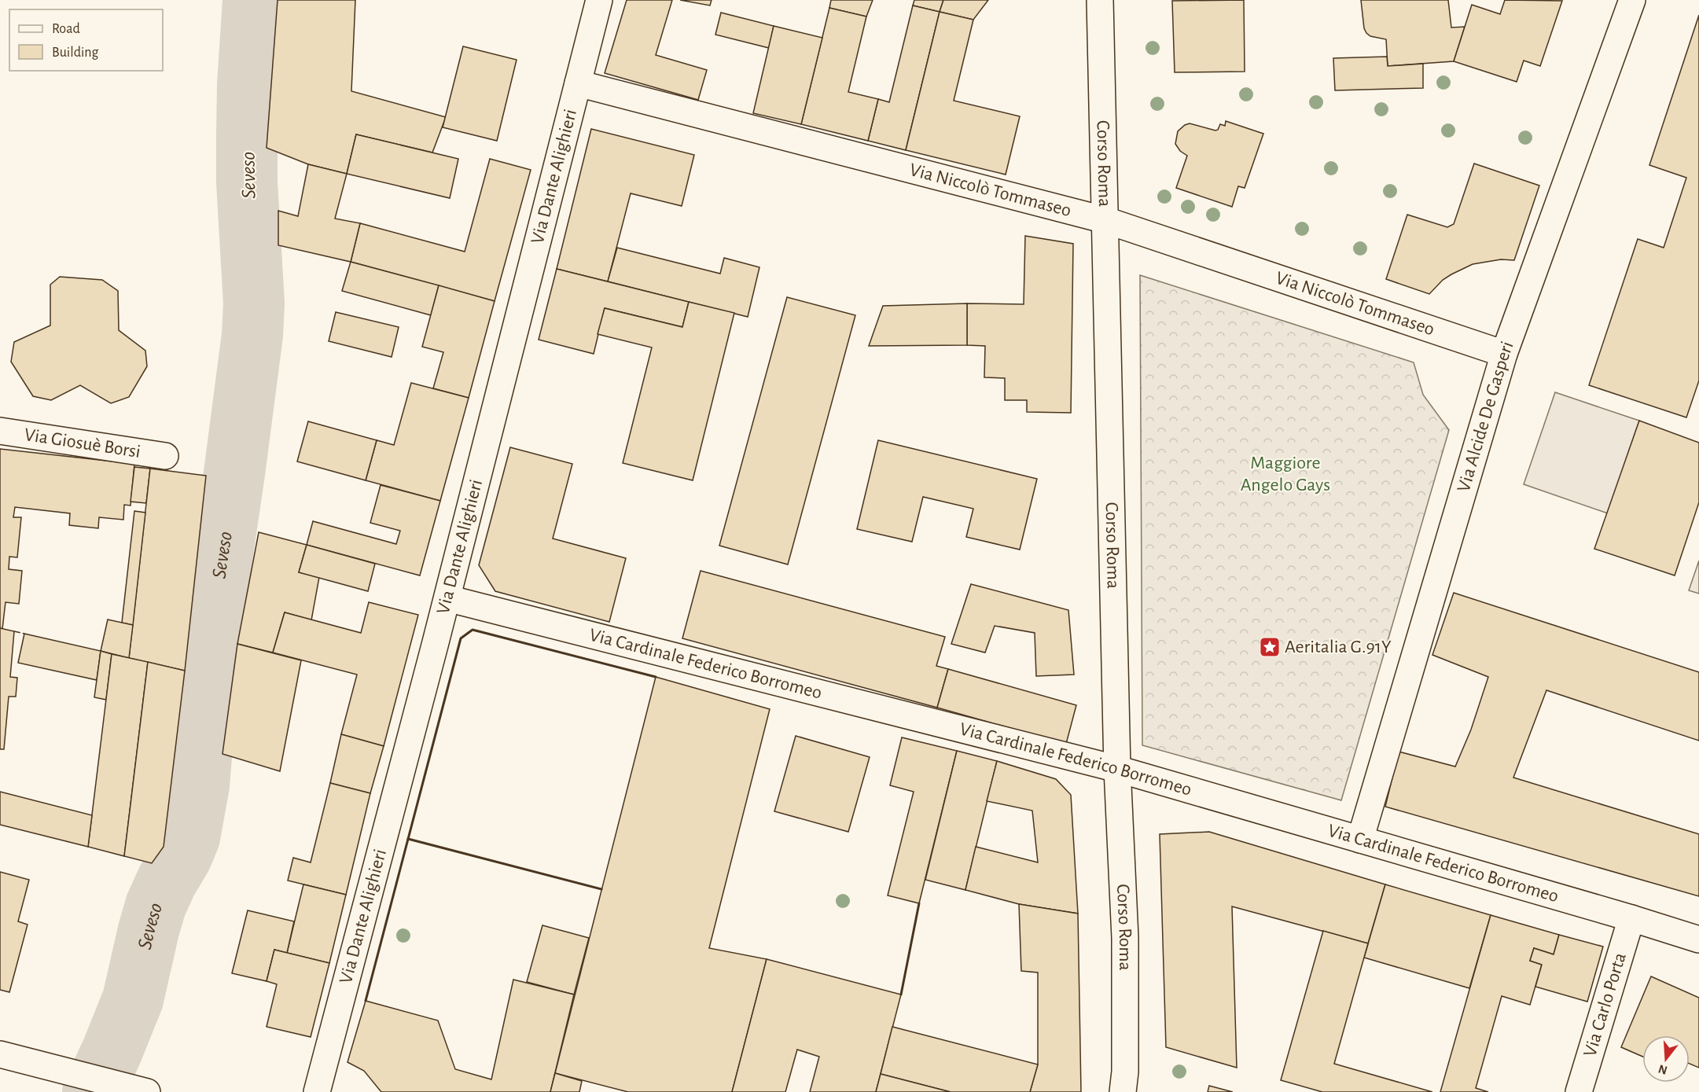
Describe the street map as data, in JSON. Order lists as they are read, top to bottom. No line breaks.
{"streets":{"street":["Corso Roma","Via Dante Alighieri","Via Niccolò Tommaseo","Via Alcide De Gasperi","Via Giosuè Borsi","Via Cardinale Federico Borromeo","Via Carlo Porta"]},"crossings":[["Corso Roma","Via Niccolò Tommaseo"],["Corso Roma","Via Cardinale Federico Borromeo"],["Via Dante Alighieri","Via Niccolò Tommaseo"],["Via Dante Alighieri","Via Cardinale Federico Borromeo"],["Via Niccolò Tommaseo","Via Alcide De Gasperi"],["Via Alcide De Gasperi","Via Cardinale Federico Borromeo"],["Via Cardinale Federico Borromeo","Via Carlo Porta"]],"water":["Seveso"],"parks":["Maggiore Angelo Gays"],"places":{"place":["Aeritalia G.91Y"]},"legend":["Road","Building"],"north":"bottom"}
